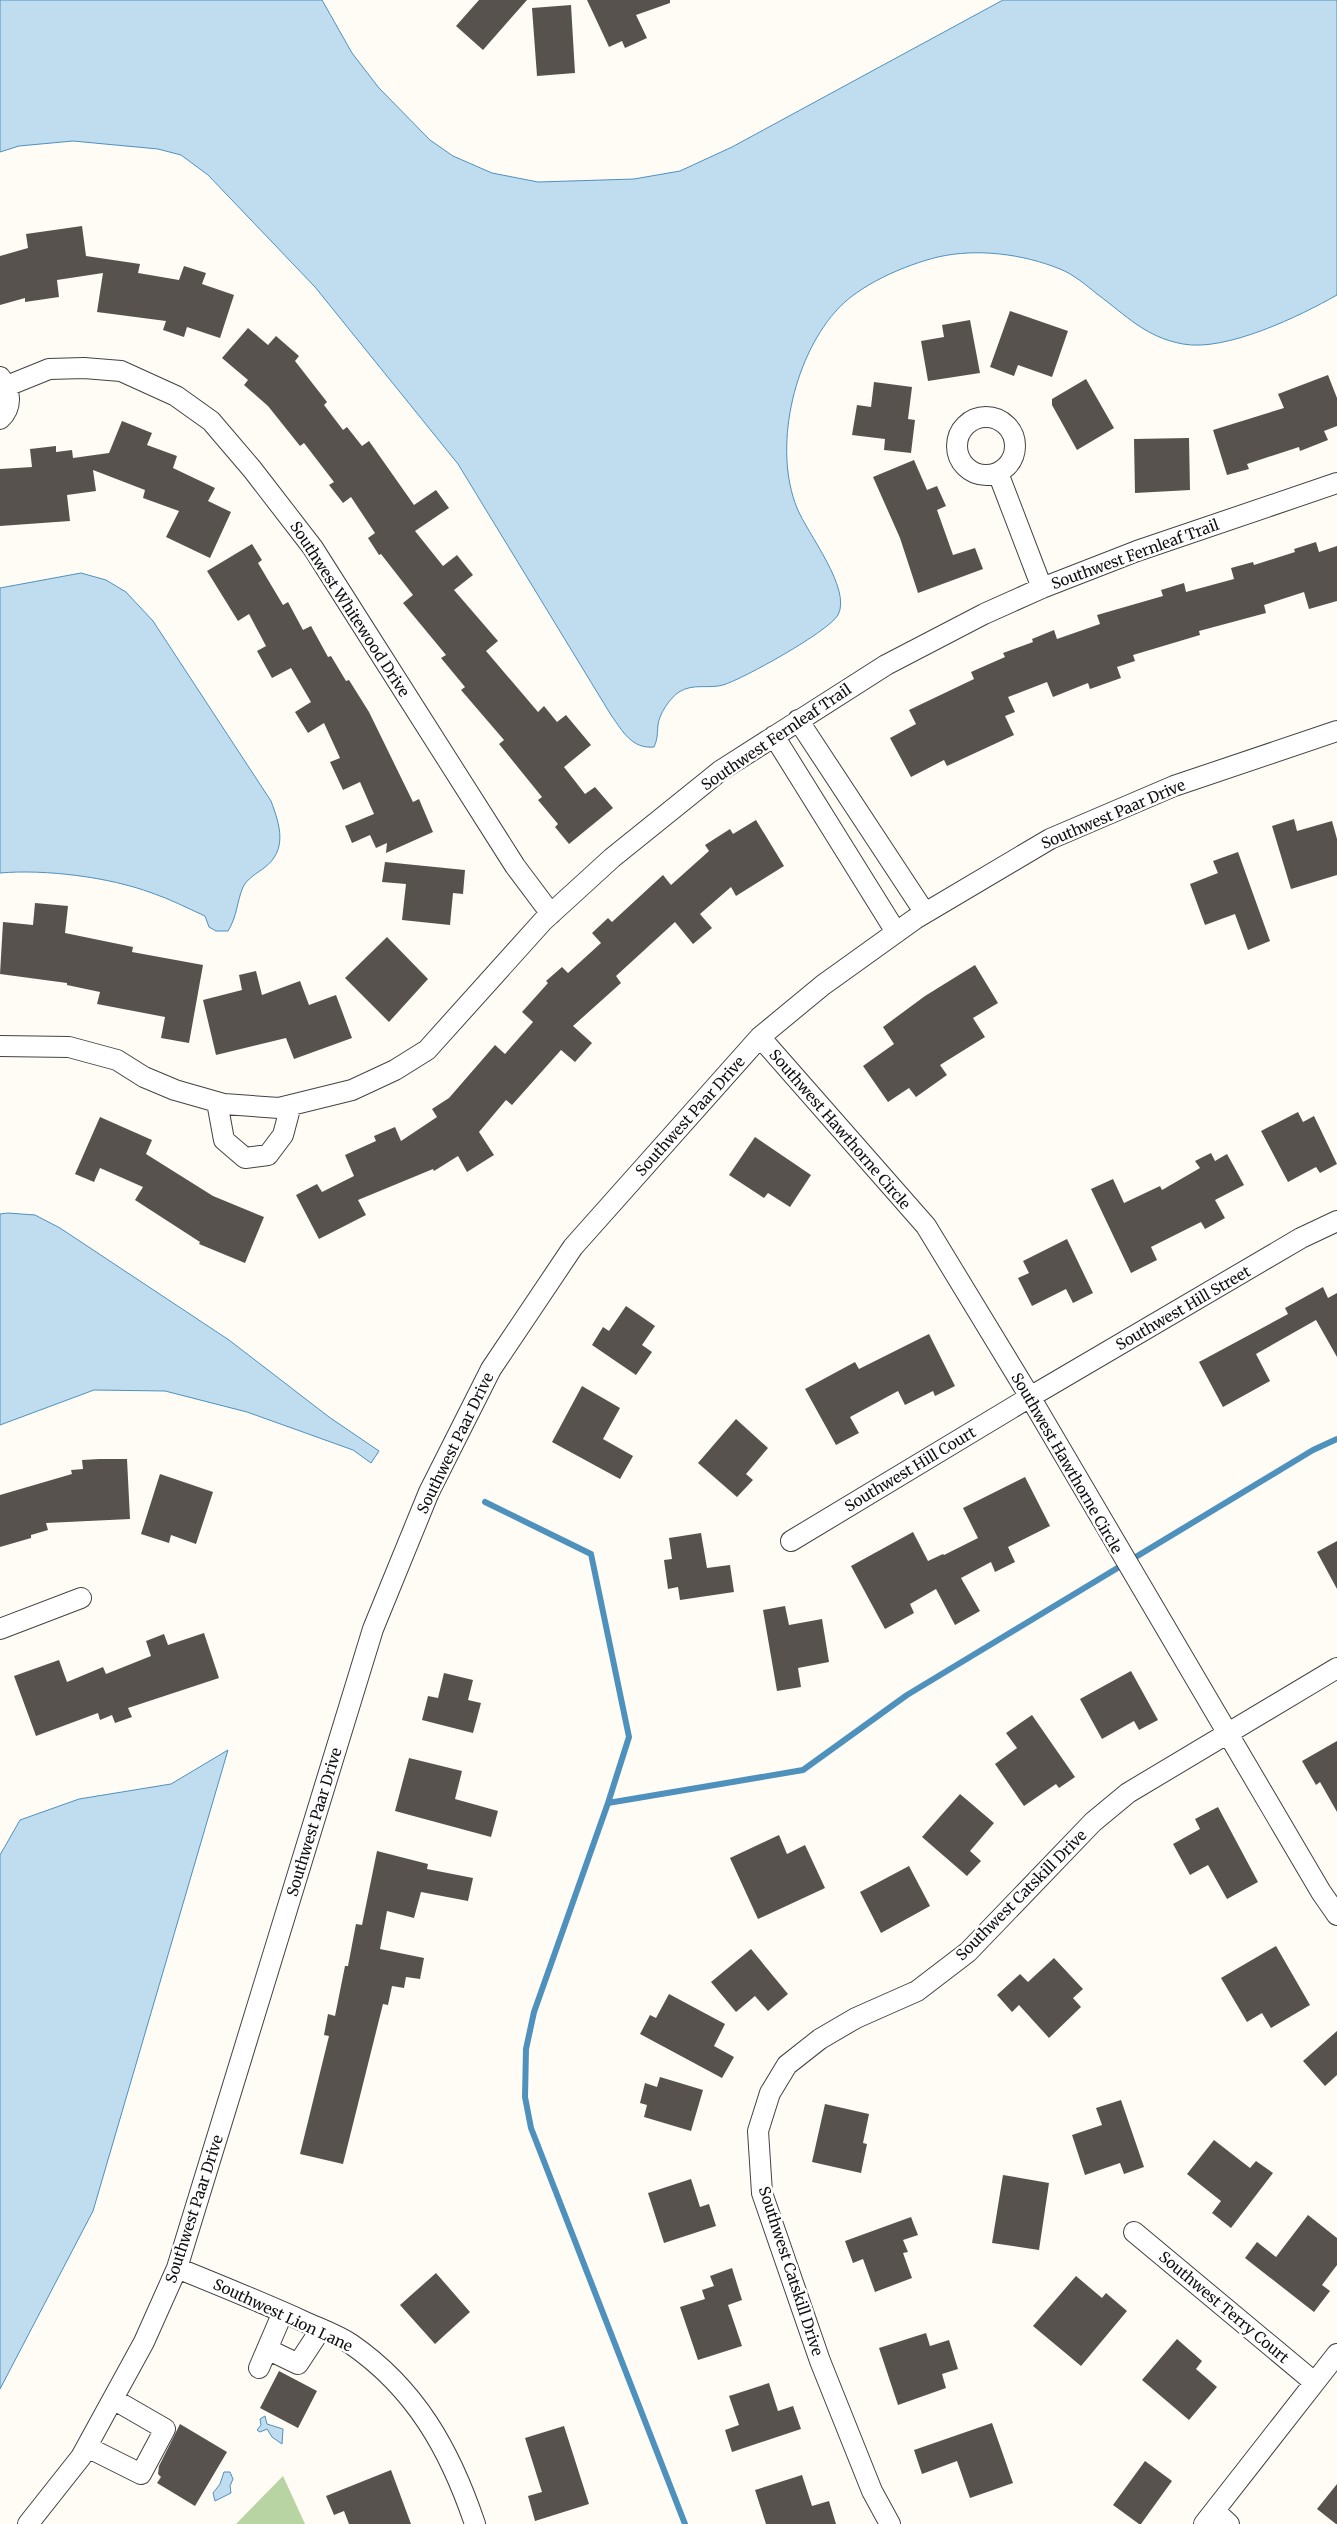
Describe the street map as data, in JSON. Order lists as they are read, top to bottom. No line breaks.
{"streets":{"street":["Southwest Fernleaf Trail","Southwest Whitewood Drive","Southwest Paar Drive","Southwest Hawthorne Circle","Southwest Hill Street","Southwest Hill Court","Southwest Catskill Drive","Southwest Terry Court","Southwest Lion Lane"]},"crossings":[["Southwest Fernleaf Trail","Southwest Whitewood Drive"],["Southwest Paar Drive","Southwest Hawthorne Circle"],["Southwest Paar Drive","Southwest Lion Lane"],["Southwest Hawthorne Circle","Southwest Hill Street"],["Southwest Hawthorne Circle","Southwest Hill Court"],["Southwest Hawthorne Circle","Southwest Catskill Drive"],["Southwest Hill Street","Southwest Hill Court"]]}
